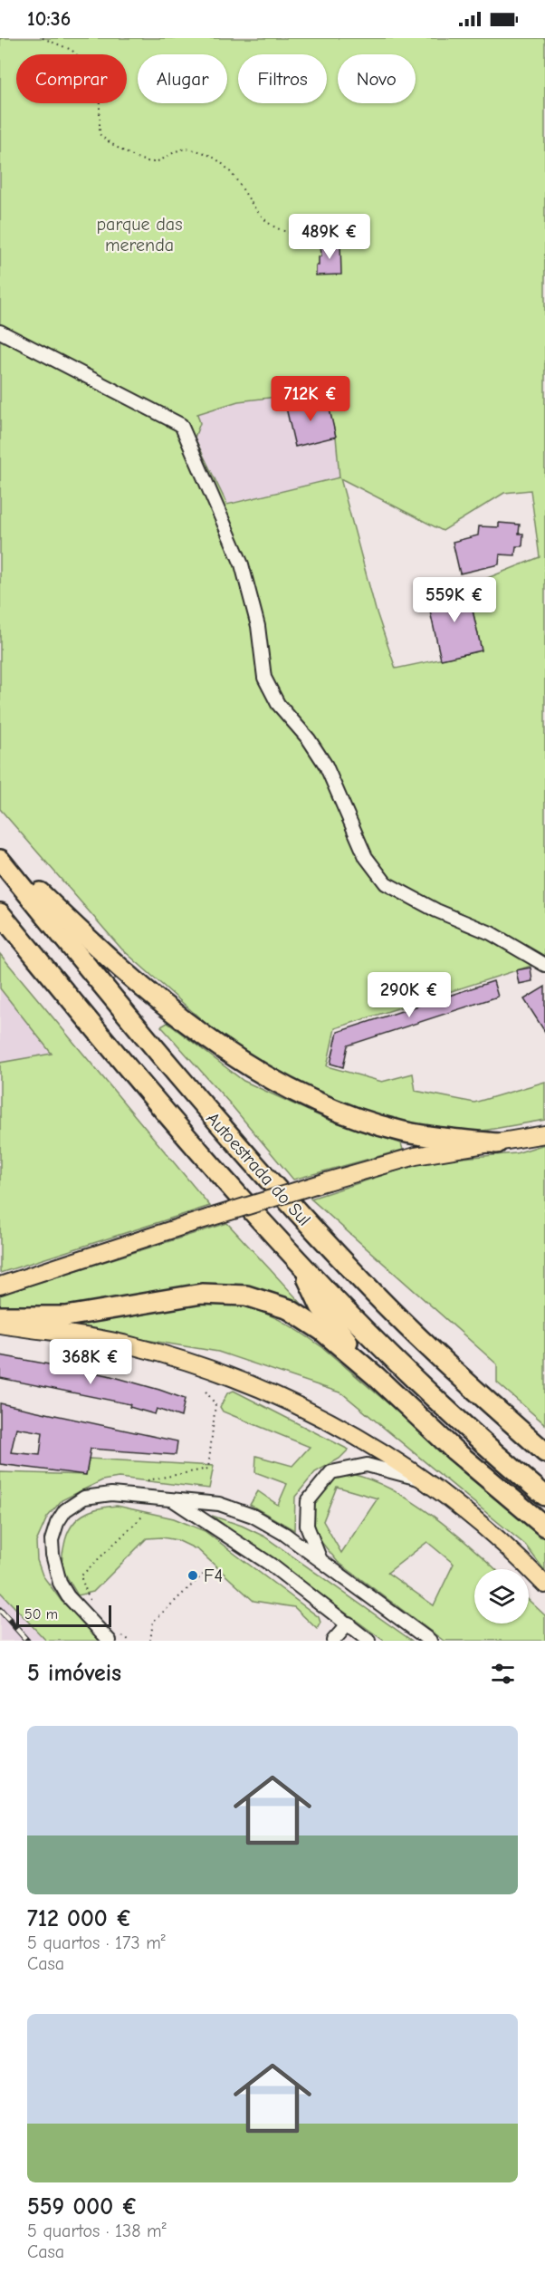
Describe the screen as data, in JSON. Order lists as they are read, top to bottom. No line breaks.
{"streets":{"highway":["Autoestrada do Sul"]},"parks":["parque das merenda"],"places":["F4"],"scale_bar":"50 m","page":{"status":"10:36","chip":["Comprar","Alugar","Filtros","Novo"],"price":["489K €","712K €","559K €","290K €","368K €"],"scale":"50 m","heading":"5 imóveis","list":[{"name":"712 000 €","note":"5 quartos · 173 m² · Casa"},{"name":"559 000 €","note":"5 quartos · 138 m² · Casa"}]}}
